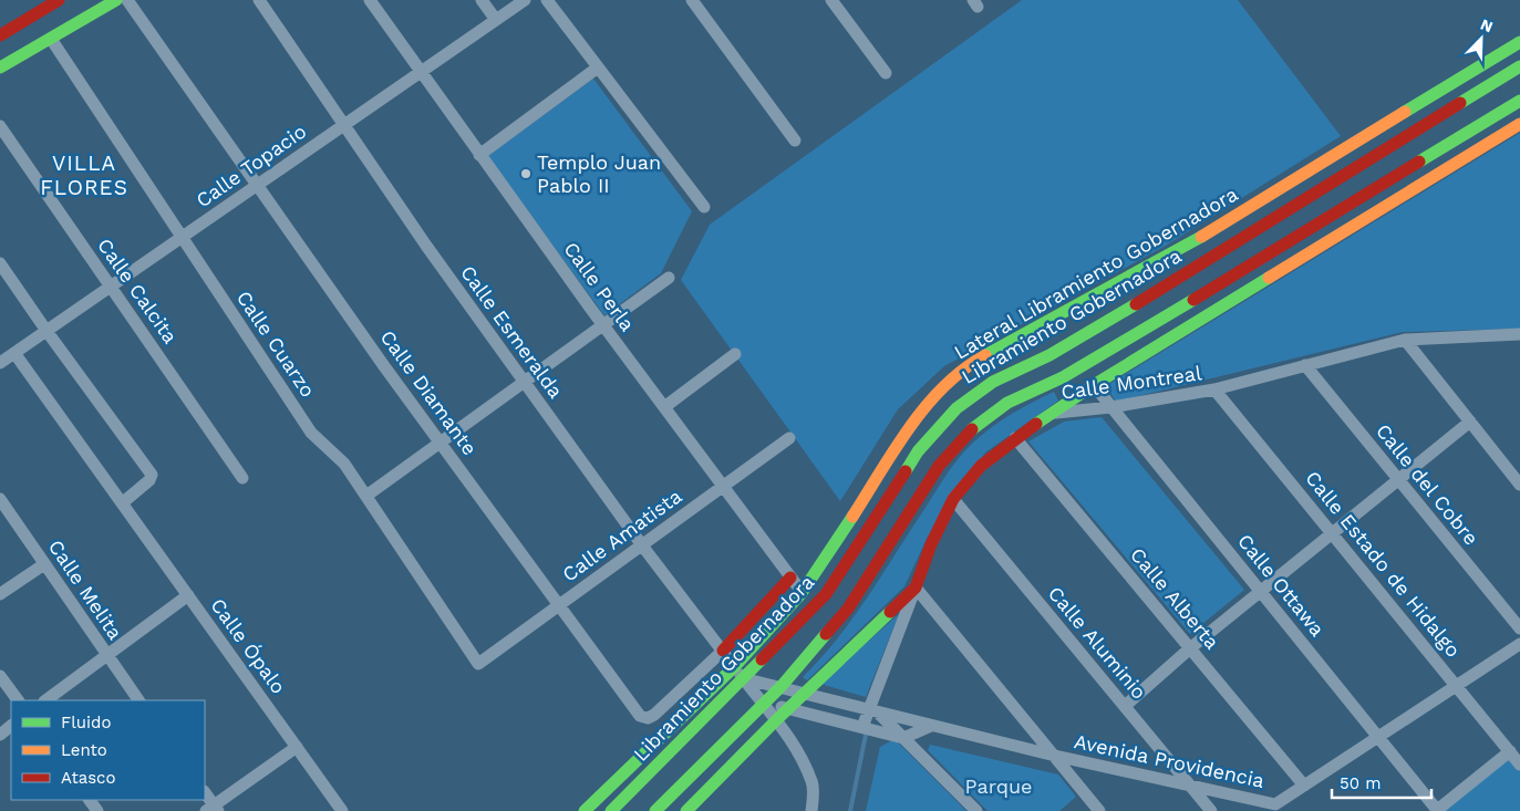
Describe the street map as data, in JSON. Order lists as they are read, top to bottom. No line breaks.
{"streets":{"main road":["Lateral Libramiento Gobernadora","Libramiento Gobernadora","Calle Montreal"],"street":["Calle Topacio","Calle Perla","Calle Calcita","Calle Esmeralda","Calle Cuarzo","Calle Diamante","Calle del Cobre","Calle Amatista","Calle Estado de Hidalgo","Calle Ottawa","Calle Melita","Calle Alberta","Calle Aluminio","Calle Ópalo","Avenida Providencia"]},"crossings":[["Calle Topacio","Calle Perla"],["Calle Topacio","Calle Calcita"],["Calle Topacio","Calle Esmeralda"],["Calle Topacio","Calle Cuarzo"],["Calle Topacio","Calle Diamante"],["Calle Topacio","Calle Ópalo"],["Lateral Libramiento Gobernadora","Calle Perla"],["Lateral Libramiento Gobernadora","Calle Esmeralda"],["Calle Perla","Calle Amatista"],["Libramiento Gobernadora","Calle Esmeralda"],["Libramiento Gobernadora","Avenida Providencia"],["Calle Esmeralda","Calle Diamante"],["Calle Esmeralda","Calle Amatista"],["Calle Esmeralda","Avenida Providencia"],["Calle Cuarzo","Calle Amatista"],["Calle Montreal","Calle del Cobre"],["Calle Montreal","Calle Estado de Hidalgo"],["Calle Montreal","Calle Ottawa"],["Calle Montreal","Calle Alberta"],["Calle Montreal","Calle Aluminio"],["Calle Montreal","Avenida Providencia"],["Calle Diamante","Calle Amatista"],["Calle Estado de Hidalgo","Avenida Providencia"],["Calle Ottawa","Avenida Providencia"],["Calle Alberta","Avenida Providencia"],["Calle Aluminio","Avenida Providencia"]],"districts":["VILLA FLORES"],"parks":["Parque"],"places":["Templo Juan Pablo II"],"legend":["Fluido","Lento","Atasco"],"scale_bar":"50 m","north":"top right"}
